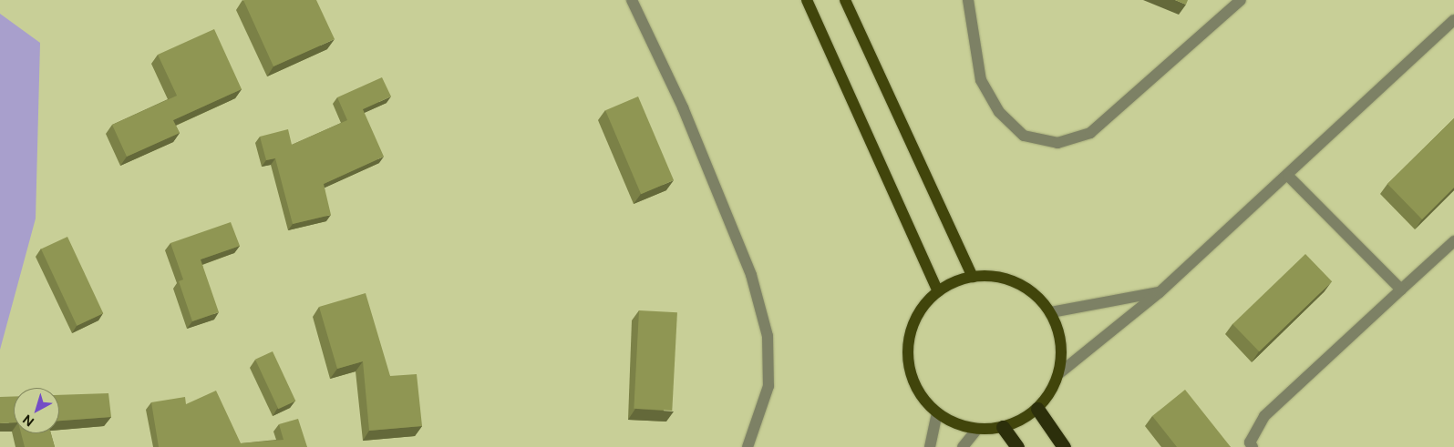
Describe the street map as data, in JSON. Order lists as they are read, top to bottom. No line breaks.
{"north":"bottom left"}
